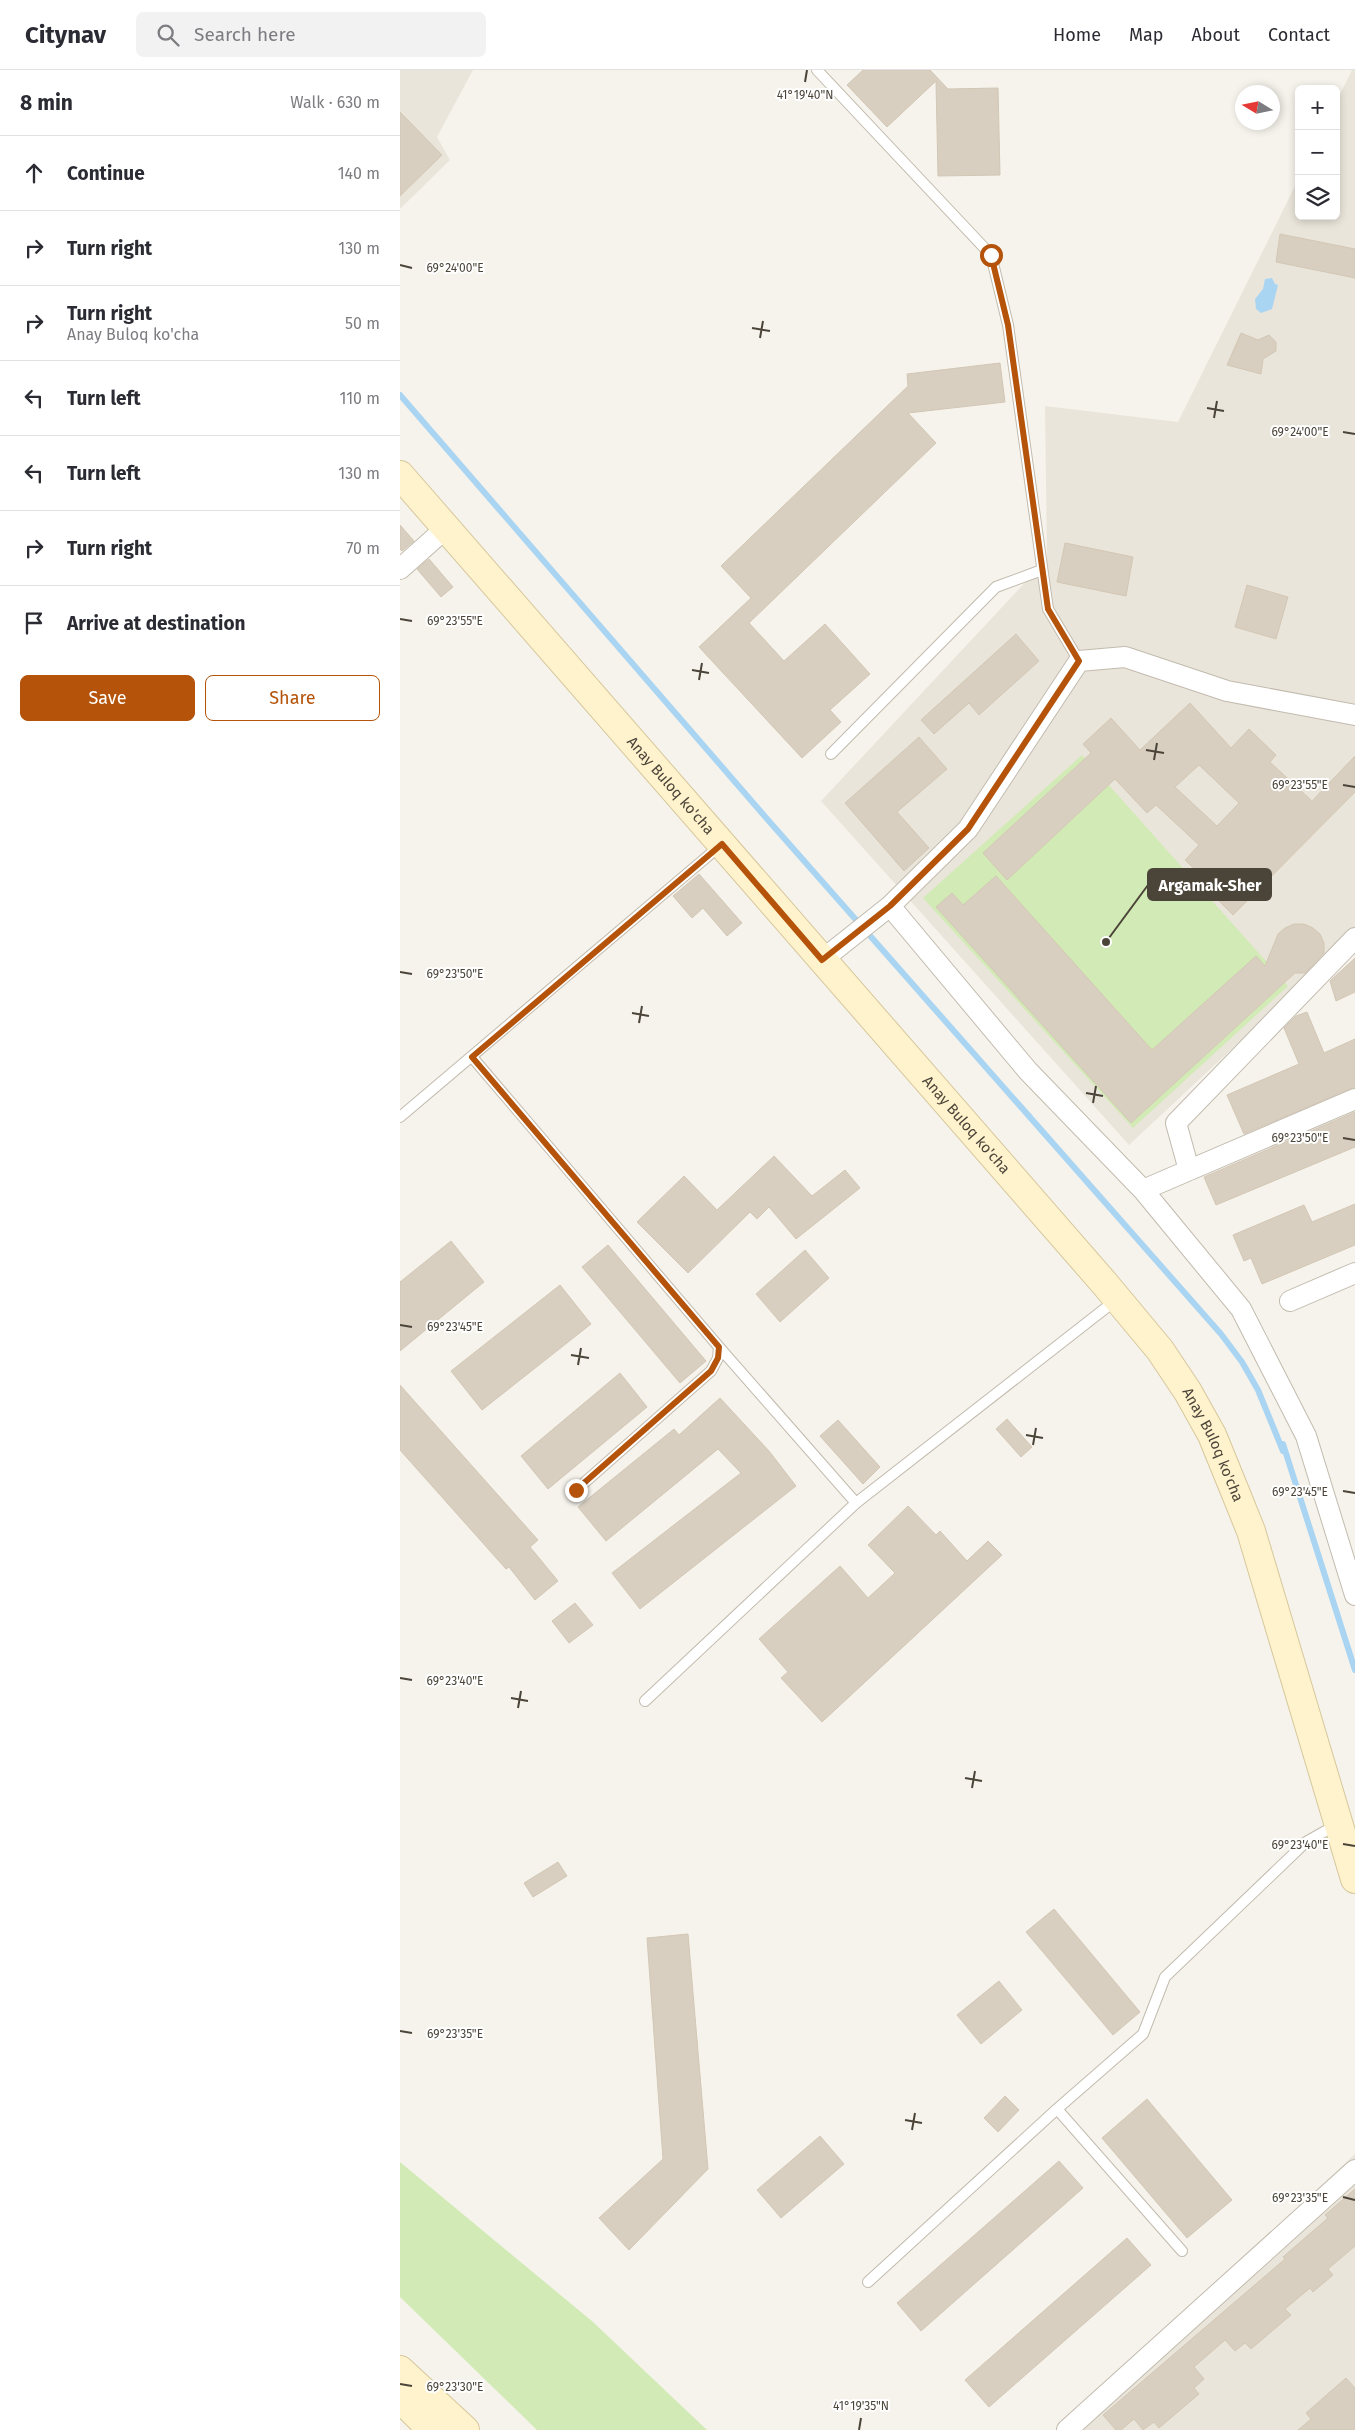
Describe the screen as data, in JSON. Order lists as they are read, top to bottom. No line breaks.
{"streets":{"main road":["Anay Buloq ko'cha"]},"places":["Argamak-Sher"],"north":"left","page":{"header":"Citynav","search":"Search here","nav":["Home","Map","About","Contact"],"heading":["8 min","Walk · 630 m"],"map_buttons":["+","−"],"list":[["Continue","140 m"],["Turn right","130 m"],["Turn right","Anay Buloq ko'cha","50 m"],["Turn left","110 m"],["Turn left","130 m"],["Turn right","70 m"],"Arrive at destination"],"buttons":["Save","Share"]},"coordinates":["41°19'40\"N","69°24'00\"E","69°23'55\"E","69°23'50\"E","69°23'45\"E","69°23'40\"E","69°23'35\"E","69°23'30\"E","41°19'35\"N"]}
